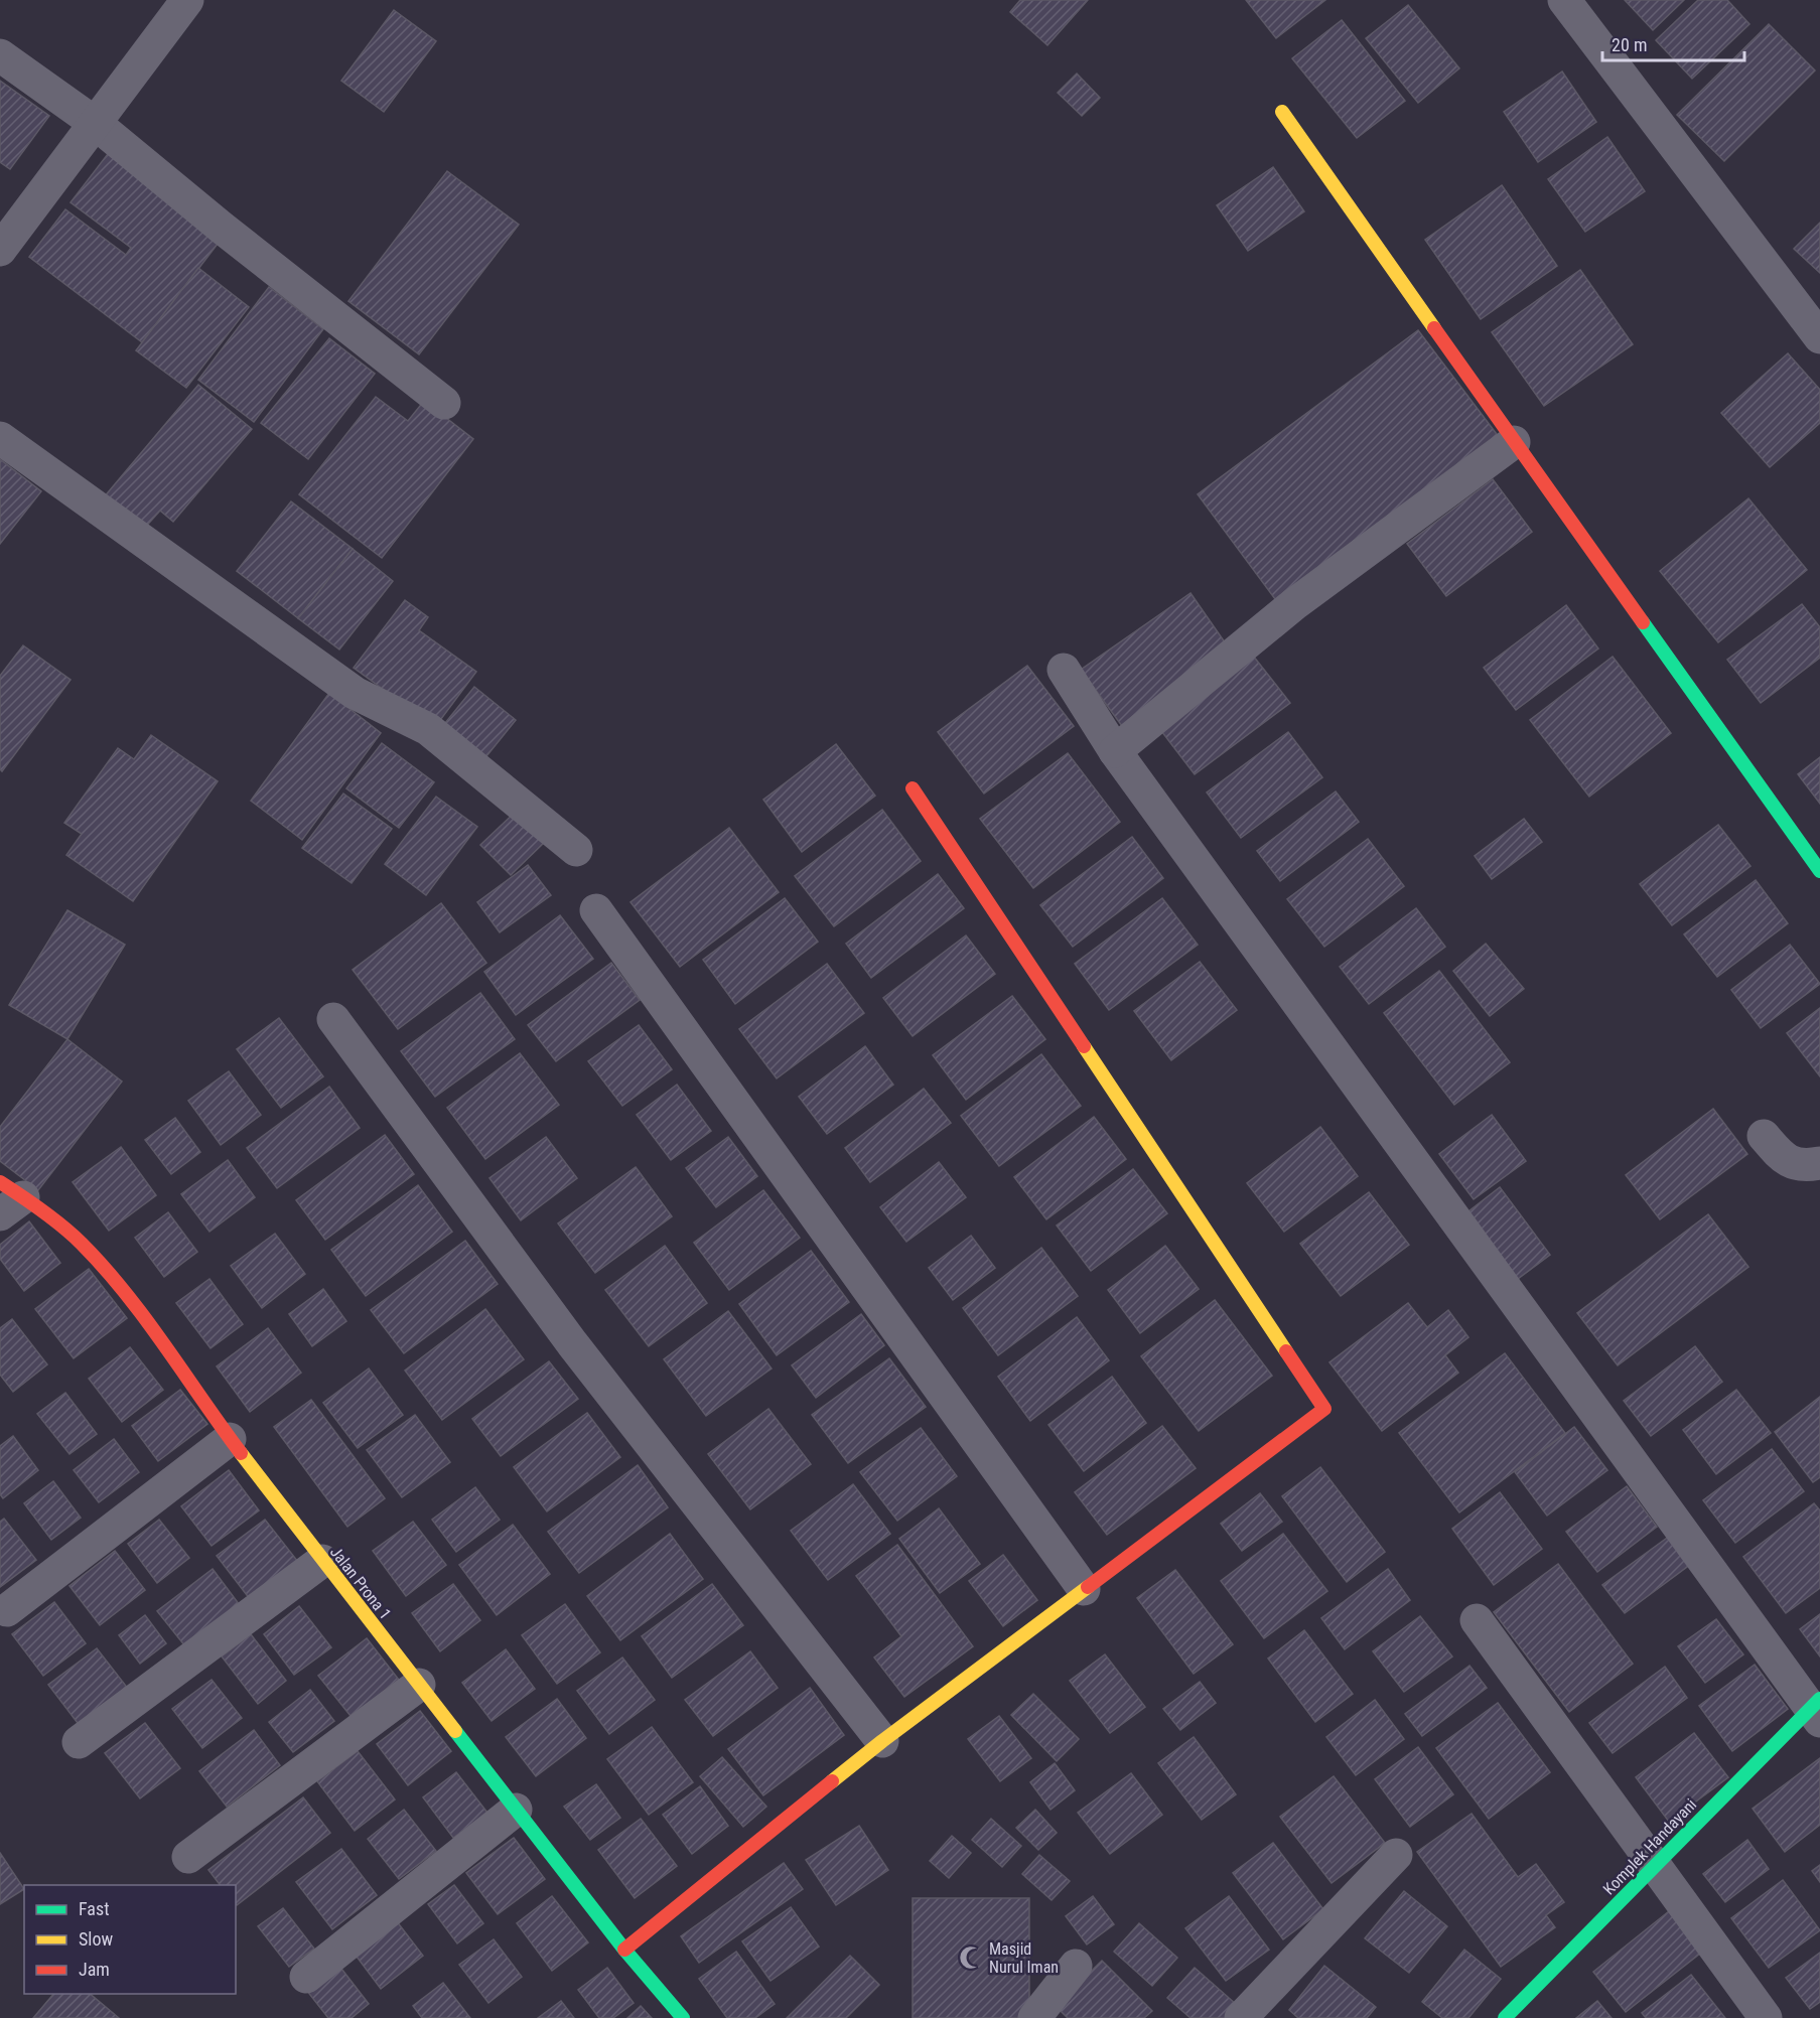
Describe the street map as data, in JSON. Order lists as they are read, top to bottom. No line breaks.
{"streets":{"street":["Jalan Prona 1","Komplek Handayani"]},"places":{"mosque":["Masjid Nurul Iman"]},"legend":["Fast","Slow","Jam"],"scale_bar":"20 m"}
